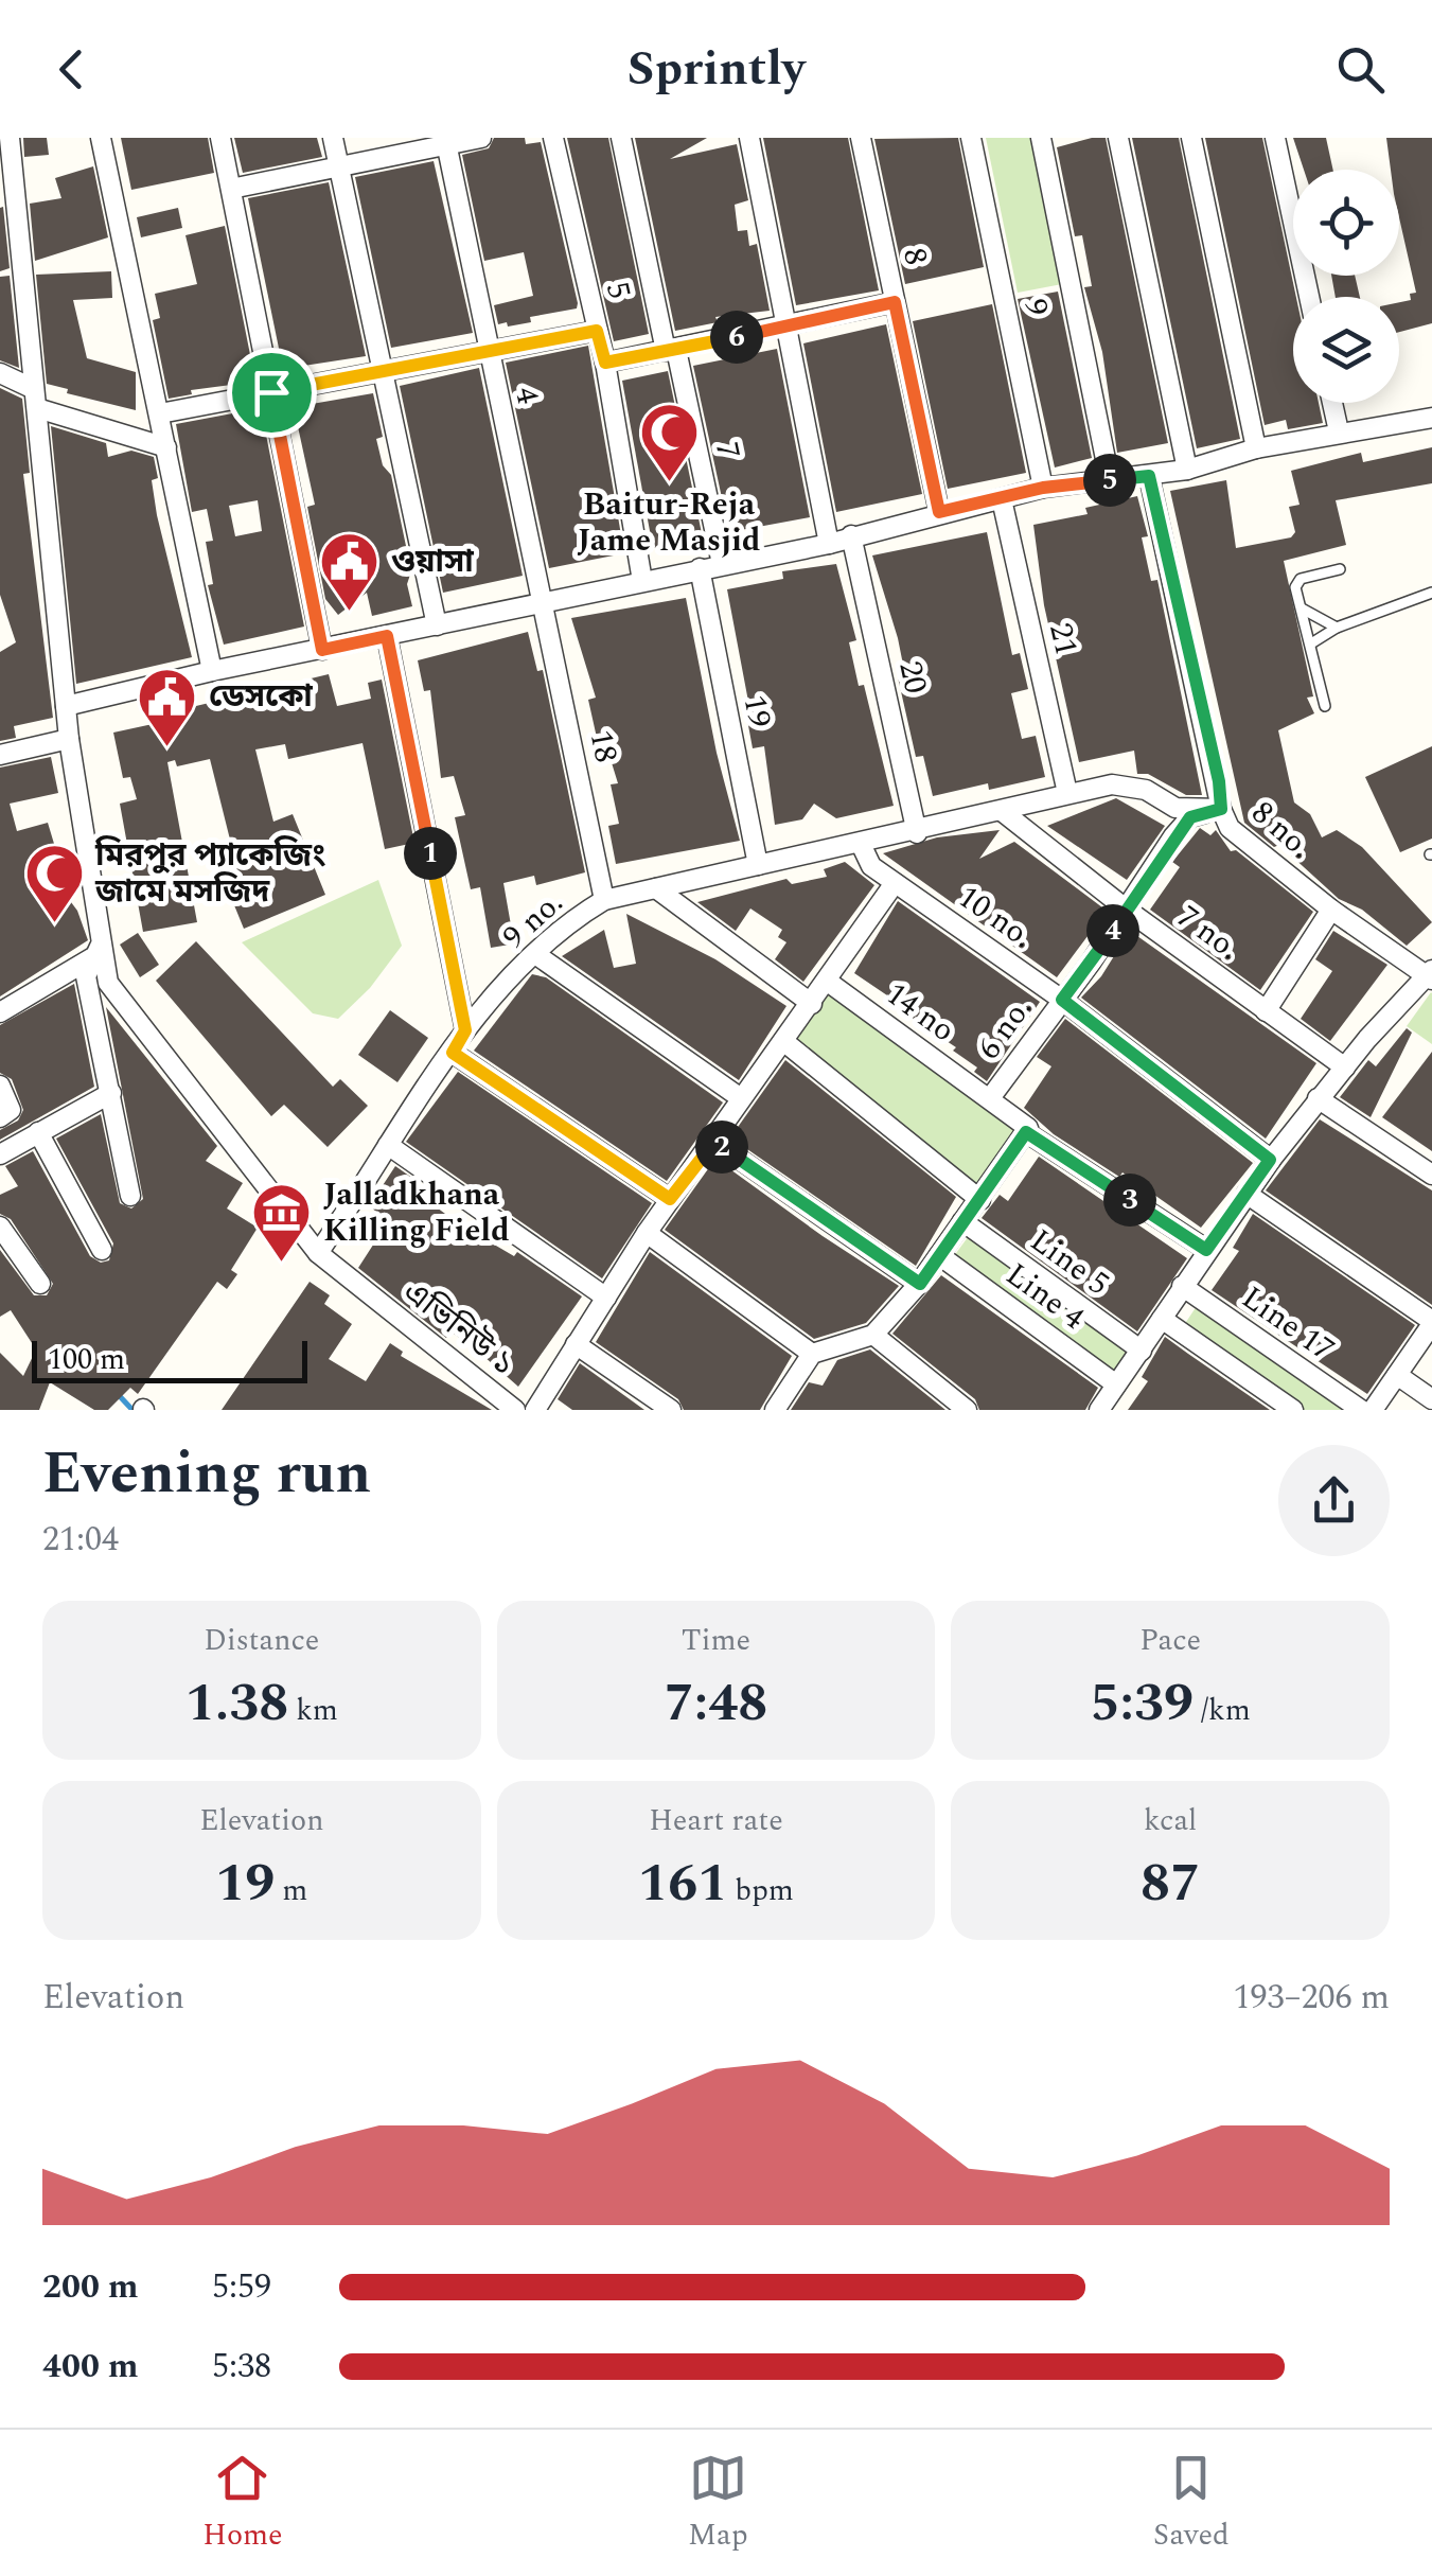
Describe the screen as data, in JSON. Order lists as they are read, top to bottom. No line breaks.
{"streets":{"street":["8","5","9","4","7","21","20","19","18","8 no.","10 no.","9 no.","7 no.","14 no","6 no.","Line 5","Line 4","Line 17","এভিনিউ ১"]},"crossings":[["4","18"],["21","9 no."],["20","9 no."],["19","9 no."],["18","9 no."],["8 no.","9 no."],["8 no.","7 no."],["10 no.","7 no."],["10 no.","6 no."],["9 no.","এভিনিউ ১"],["7 no.","6 no."],["14 no","6 no."]],"places":{"mosque":["Baitur-Reja Jame Masjid","মিরপুর প্যাকেজিং জামে মসজিদ"],"public building":["ওয়াসা","ডেসকো"],"museum":["Jalladkhana Killing Field"]},"scale_bar":"100 m","page":{"header":"Sprintly","pins":["6","5","1","4","2","3"],"scale":"100 m","heading":["Evening run","21:04"],"stats":[["Distance","1.38 km"],["Time","7:48"],["Pace","5:39 /km"],["Elevation","19 m"],["Heart rate","161 bpm"],["kcal","87"]],"chart":["Elevation","193–206 m"],"list":[{"name":"200 m","note":"5:59"},{"name":"400 m","note":"5:38"}],"tabs":["Home","Map","Saved"]}}
